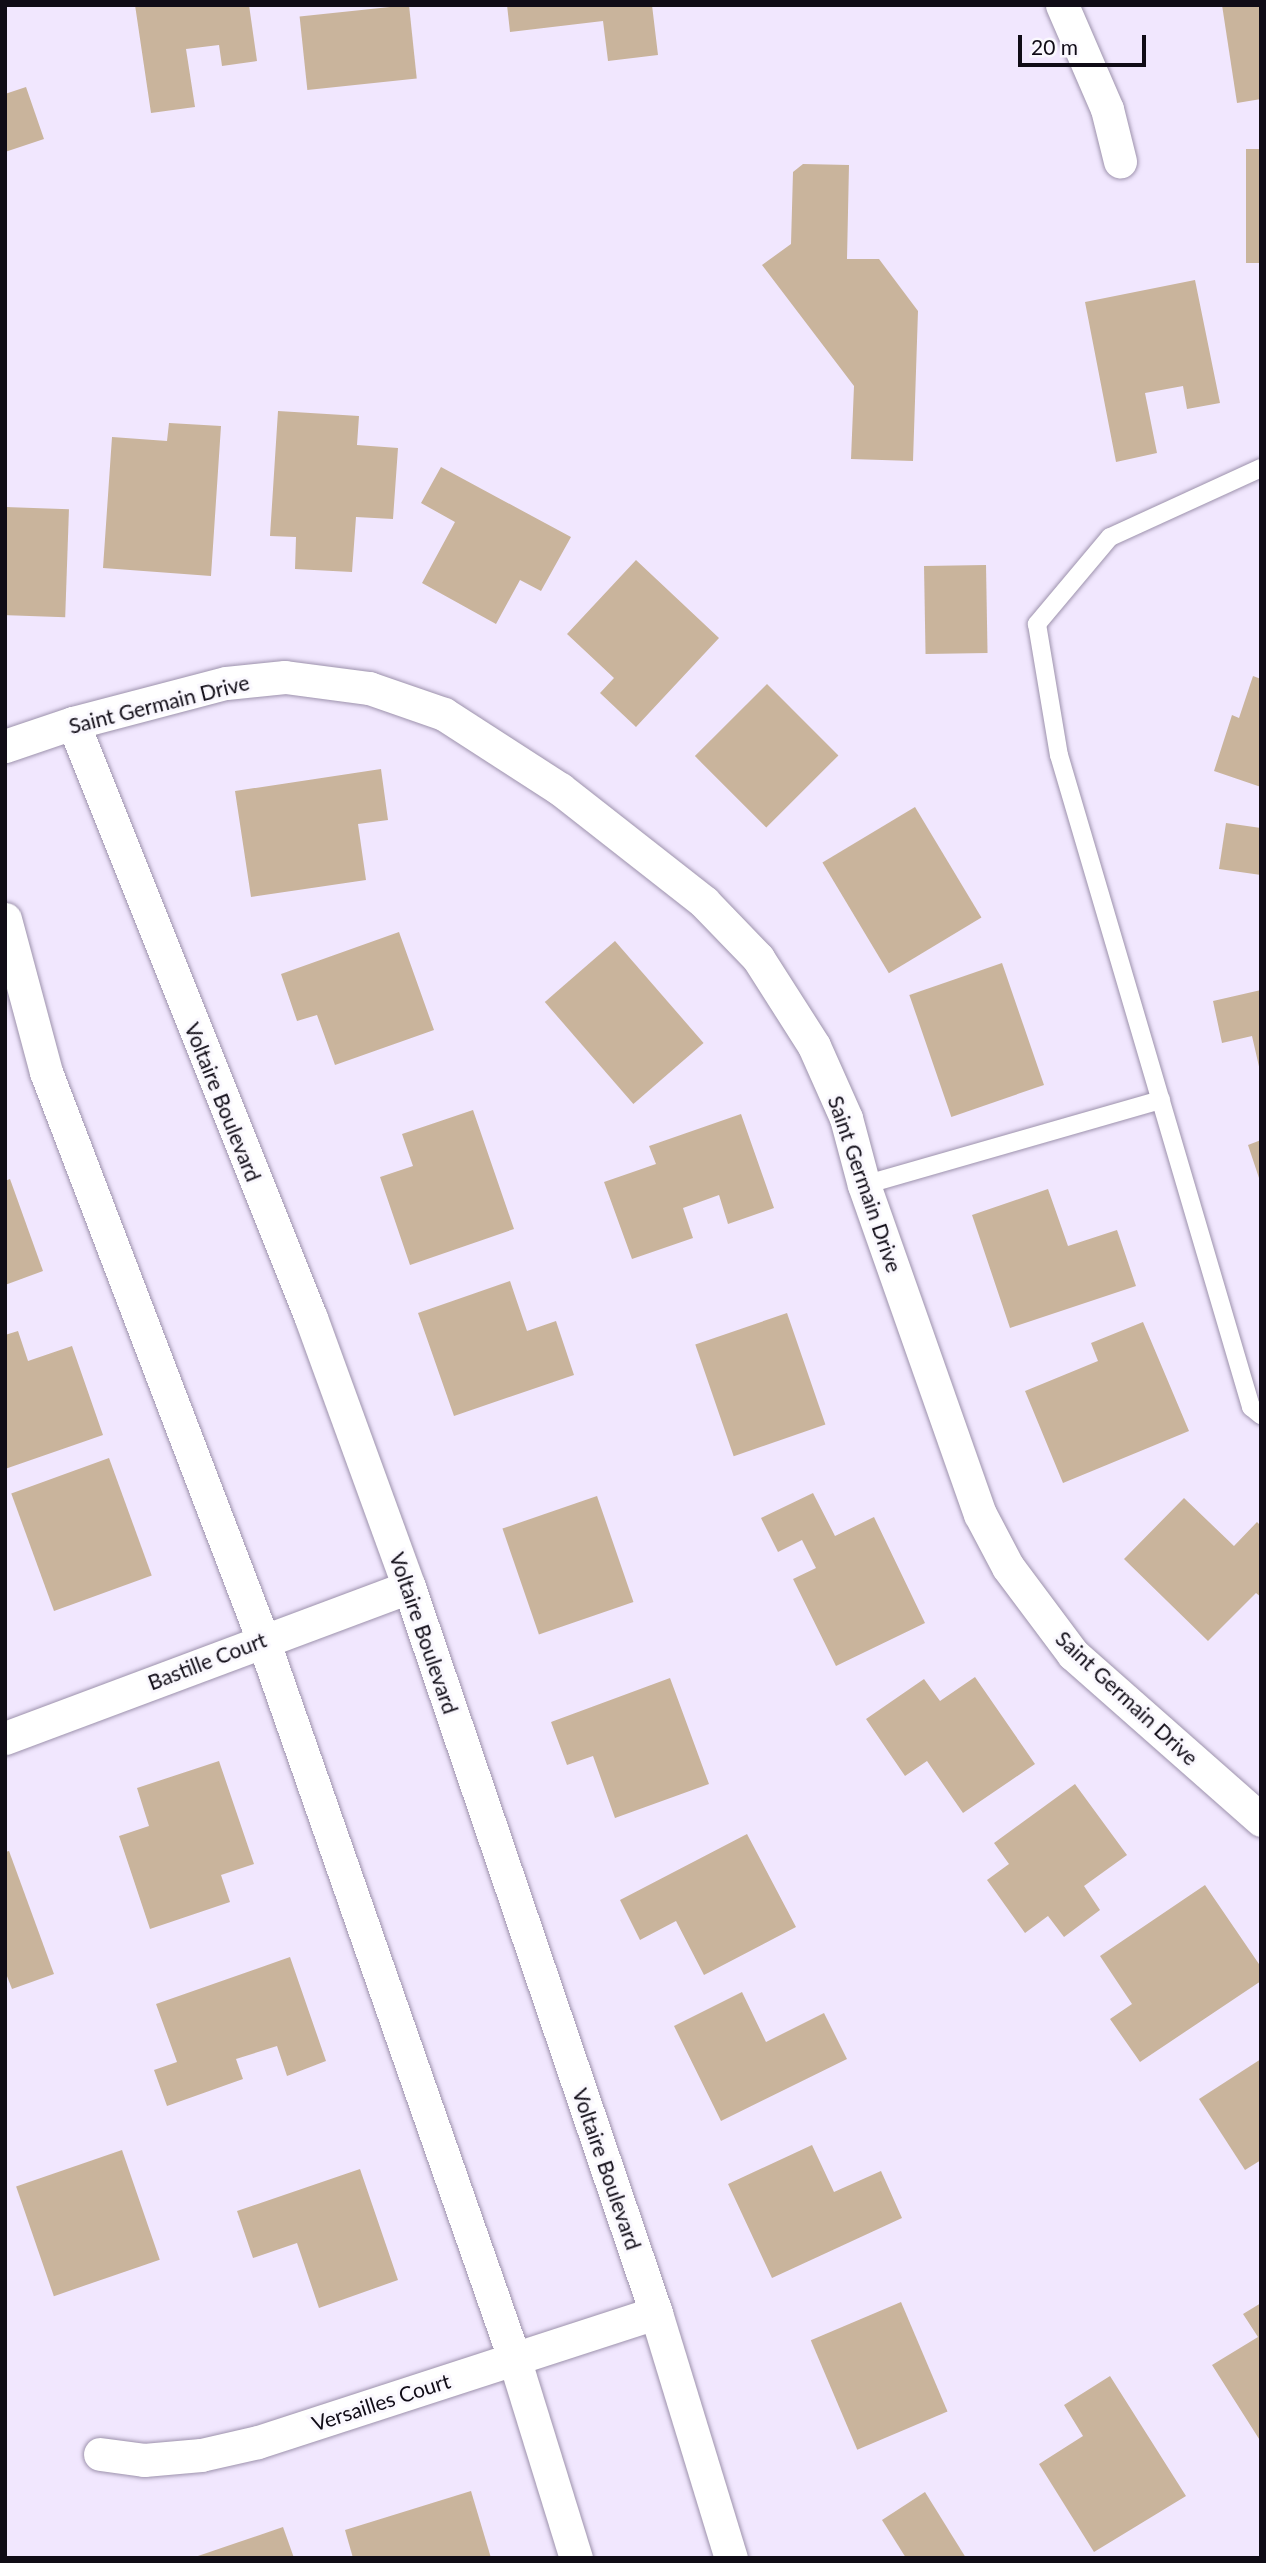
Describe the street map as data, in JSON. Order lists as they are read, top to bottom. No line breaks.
{"streets":{"street":["Saint Germain Drive","Voltaire Boulevard","Bastille Court","Versailles Court"]},"crossings":[["Saint Germain Drive","Voltaire Boulevard"],["Voltaire Boulevard","Bastille Court"],["Voltaire Boulevard","Versailles Court"]],"scale_bar":"20 m"}
